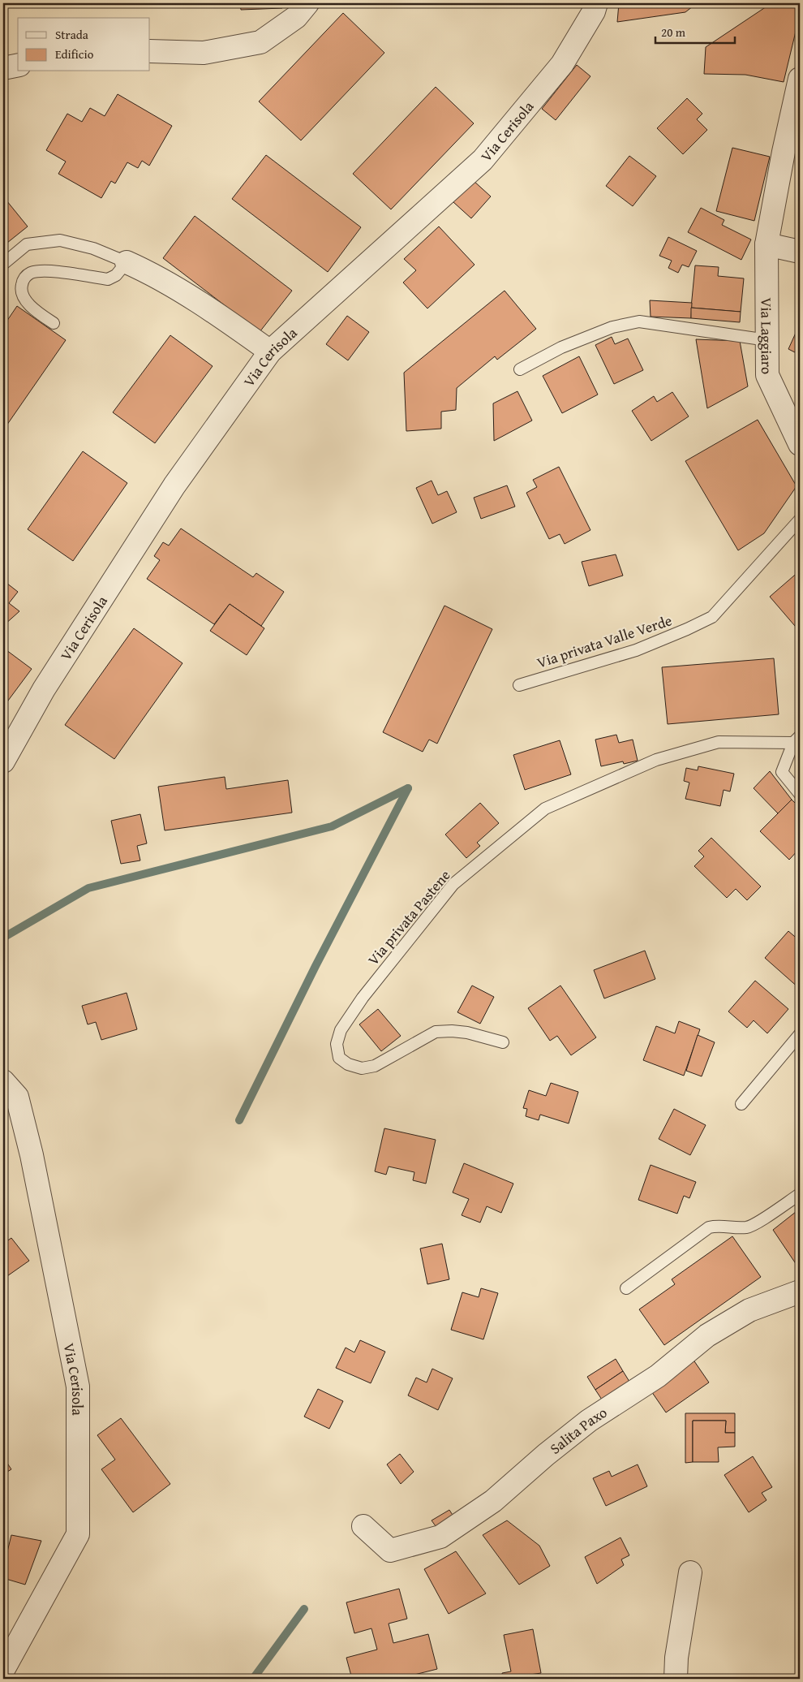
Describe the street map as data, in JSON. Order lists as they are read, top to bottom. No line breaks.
{"streets":{"street":["Via Cerisola","Via Laggiaro","Salita Paxo"],"lane":["Via privata Valle Verde","Via privata Pastene"]},"legend":["Strada","Edificio"],"scale_bar":"20 m"}
